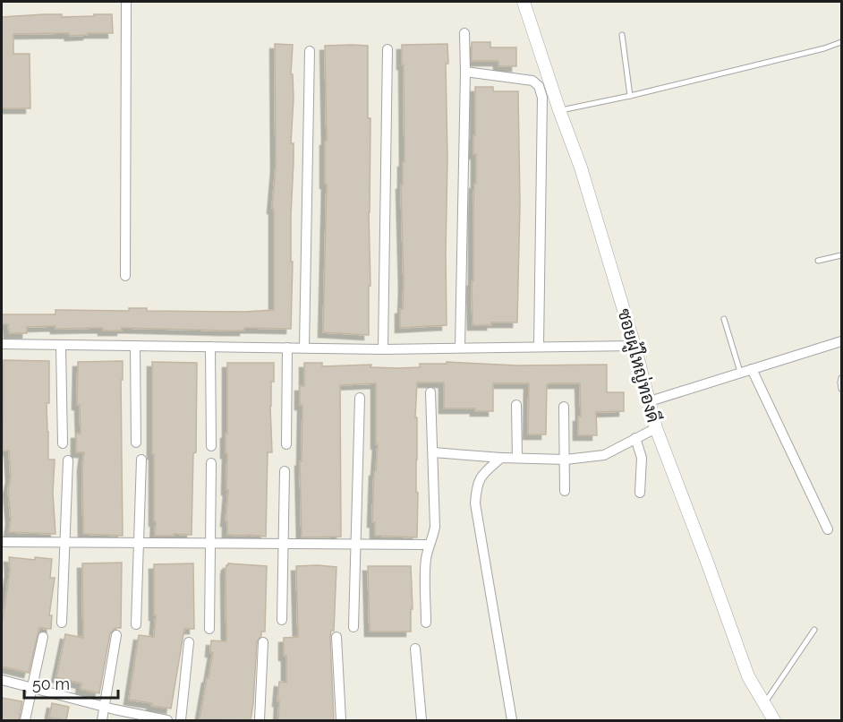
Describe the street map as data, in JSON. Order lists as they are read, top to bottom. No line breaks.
{"streets":{"street":["ซอยผู้ใหญ่ทองดี"]},"scale_bar":"50 m"}
